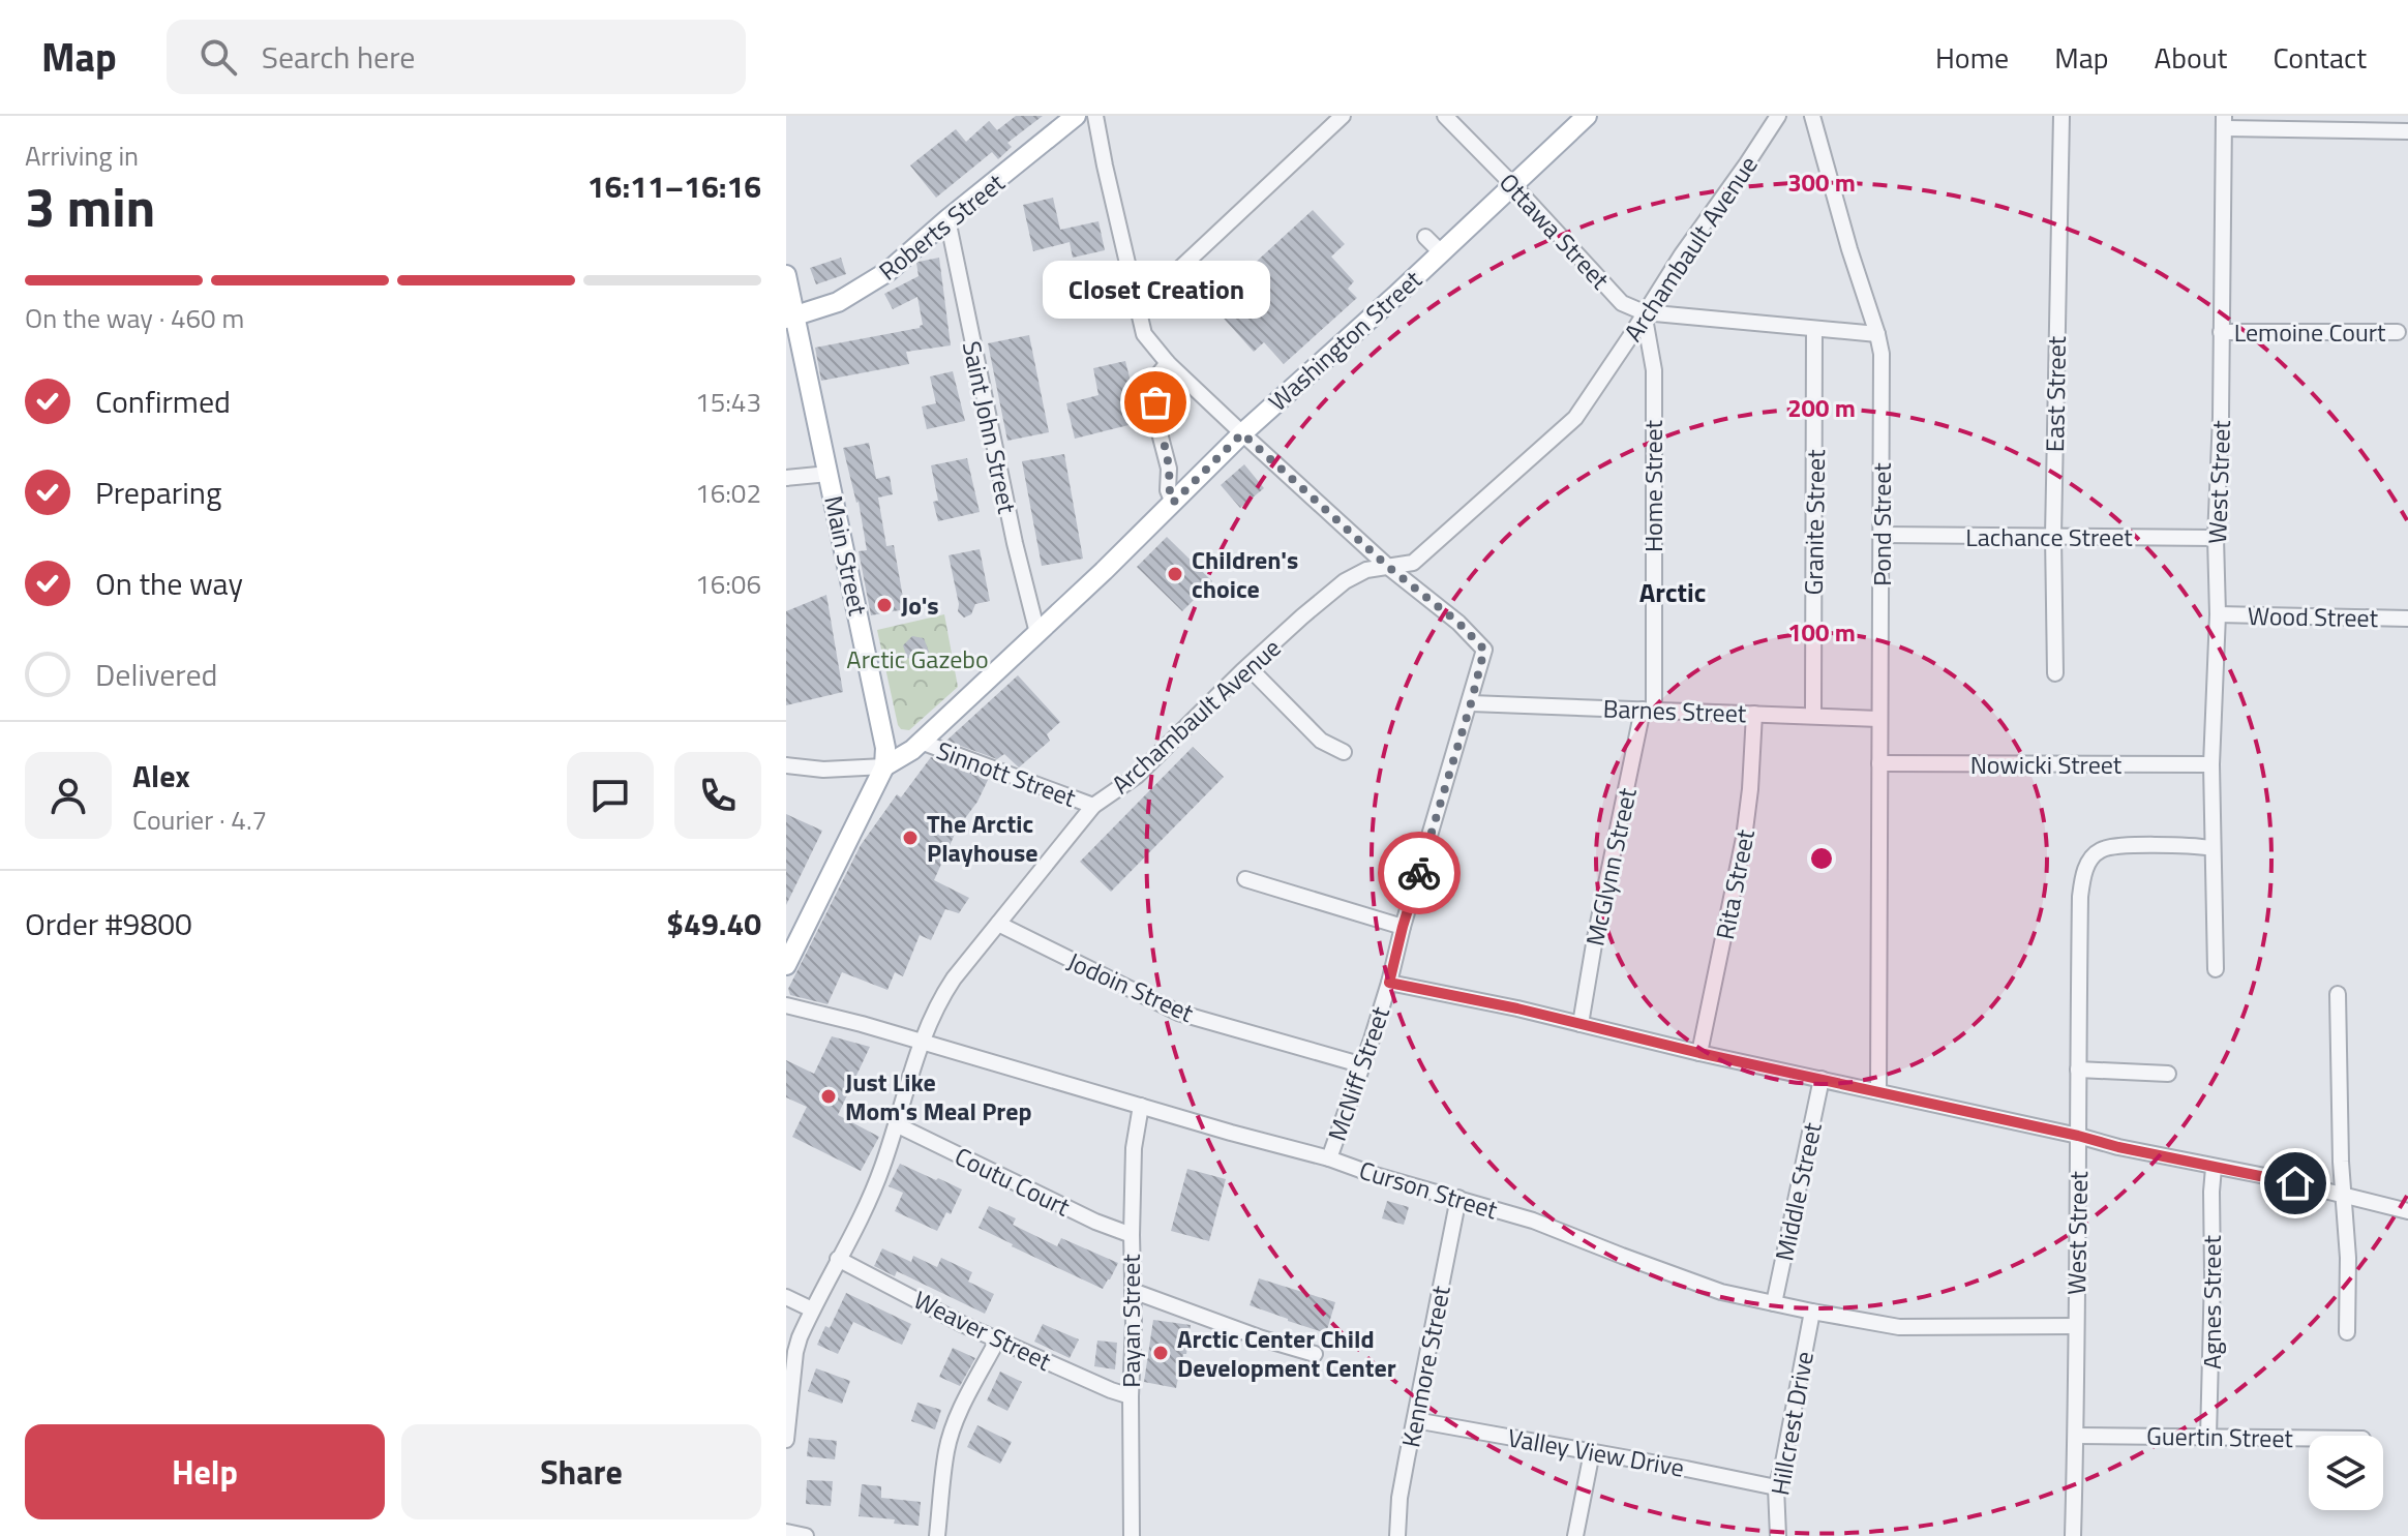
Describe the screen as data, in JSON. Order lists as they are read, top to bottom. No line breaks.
{"streets":{"main road":["Roberts Street","Washington Street","Main Street"],"street":["Ottawa Street","Archambault Avenue","Lemoine Court","East Street","Saint John Street","West Street","Home Street","Granite Street","Pond Street","Lachance Street","Wood Street","Barnes Street","Nowicki Street","Sinnott Street","McGlynn Street","Rita Street","Jodoin Street","McNiff Street","Coutu Court","Curson Street","Middle Street","Agnes Street","Payan Street","Weaver Street","Kenmore Street","Hillcrest Drive","Guertin Street","Valley View Drive"]},"crossings":[["Roberts Street","Saint John Street"],["Roberts Street","Main Street"],["Ottawa Street","Archambault Avenue"],["Ottawa Street","Washington Street"],["Ottawa Street","Home Street"],["Ottawa Street","Granite Street"],["Ottawa Street","Pond Street"],["Archambault Avenue","Home Street"],["Archambault Avenue","Sinnott Street"],["Archambault Avenue","Jodoin Street"],["Archambault Avenue","McNiff Street"],["Archambault Avenue","Coutu Court"],["Archambault Avenue","Curson Street"],["Archambault Avenue","Weaver Street"],["Lemoine Court","West Street"],["Washington Street","Saint John Street"],["Washington Street","Main Street"],["Washington Street","Sinnott Street"],["East Street","Lachance Street"],["West Street","Lachance Street"],["West Street","Wood Street"],["West Street","Nowicki Street"],["West Street","Curson Street"],["West Street","Guertin Street"],["Home Street","Barnes Street"],["Home Street","McGlynn Street"],["Granite Street","Barnes Street"],["Pond Street","Lachance Street"],["Pond Street","Barnes Street"],["Pond Street","Nowicki Street"],["Barnes Street","McGlynn Street"],["Barnes Street","Rita Street"],["Barnes Street","McNiff Street"],["Jodoin Street","McNiff Street"],["McNiff Street","Curson Street"],["Coutu Court","Payan Street"],["Curson Street","Middle Street"],["Curson Street","Payan Street"],["Curson Street","Kenmore Street"],["Curson Street","Hillcrest Drive"],["Agnes Street","Guertin Street"],["Payan Street","Weaver Street"],["Kenmore Street","Valley View Drive"],["Hillcrest Drive","Valley View Drive"]],"districts":["Arctic"],"parks":["Arctic Gazebo"],"places":["Closet Creation","Children's choice","Jo's","The Arctic Playhouse","Just Like Mom's Meal Prep","Arctic Center Child Development Center"],"page":{"header":"Map","search":"Search here","nav":["Home","Map","About","Contact"],"heading":["3 min","Arriving in","16:11–16:16"],"panel":["Alex","Courier · 4.7","Order #9800","$49.40"],"bar":"On the way · 460 m","bubble":"Closet Creation","list":[["Confirmed","15:43"],["Preparing","16:02"],["On the way","16:06"],"Delivered"],"buttons":["Help","Share"]},"rings":["300 m","200 m","100 m"]}
